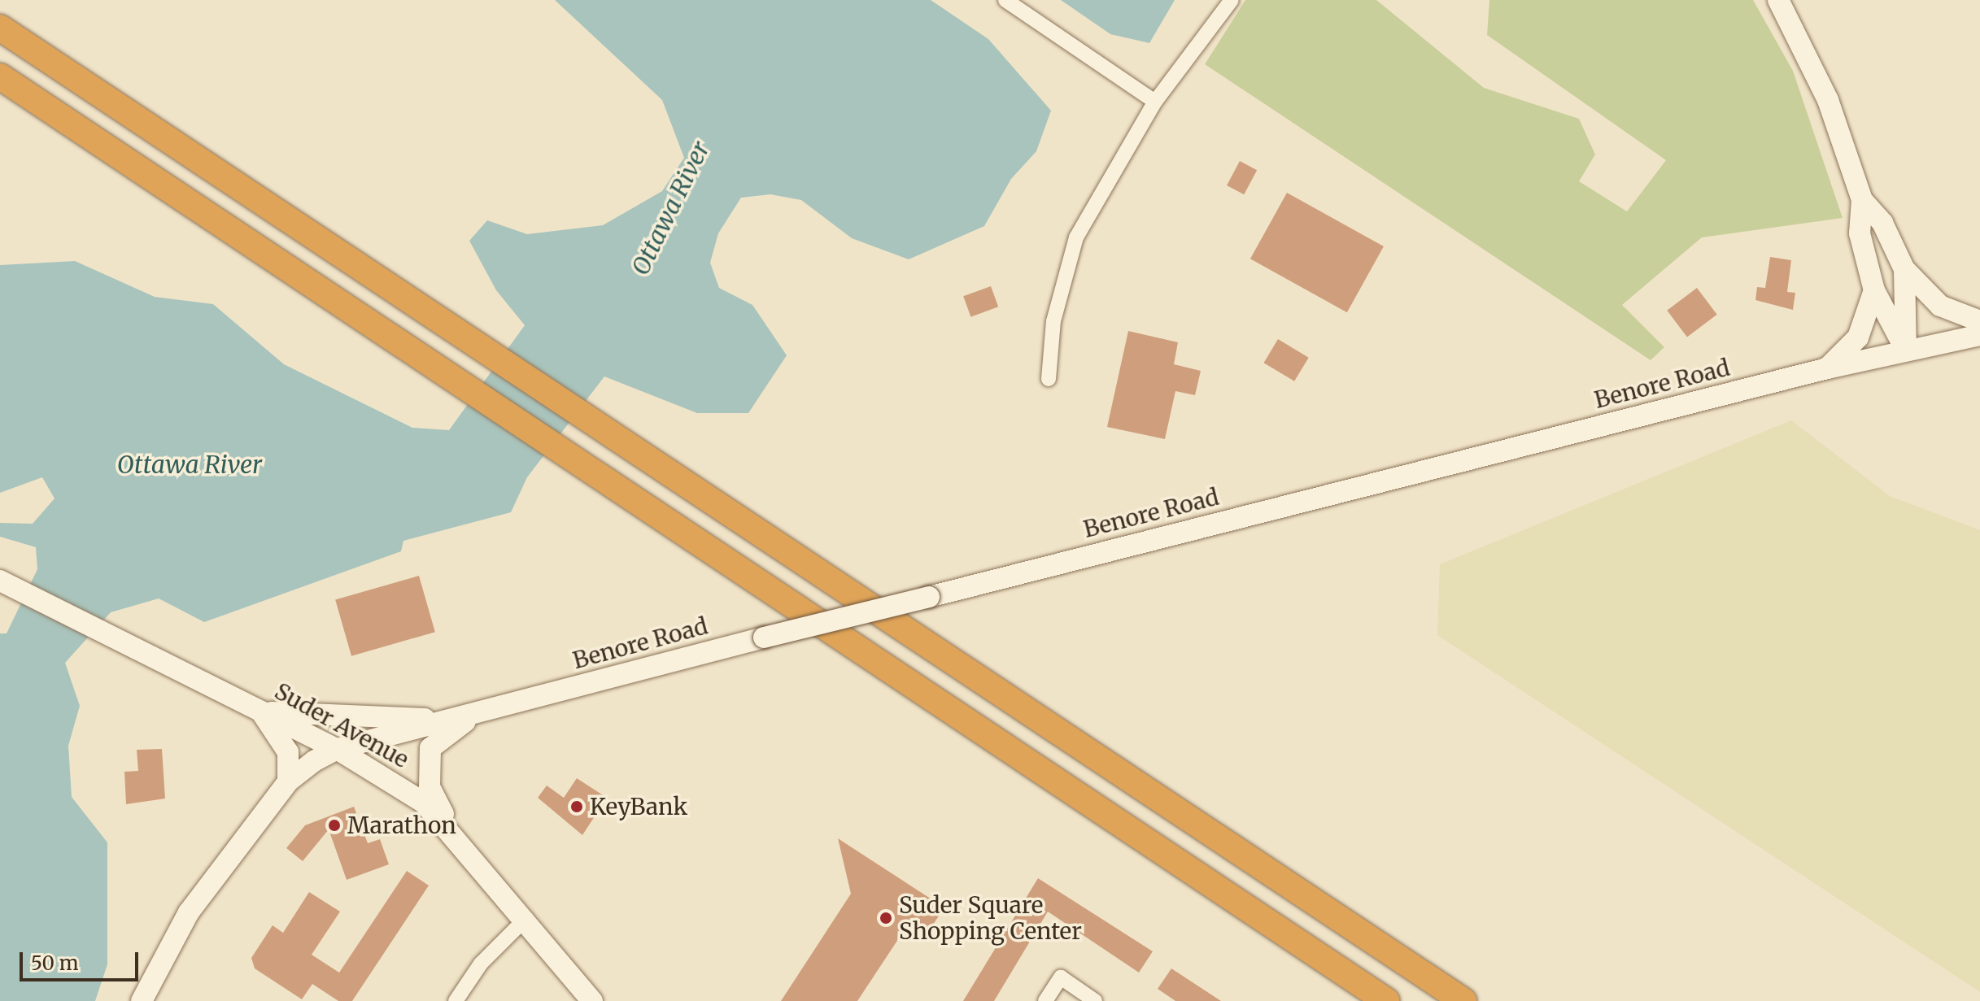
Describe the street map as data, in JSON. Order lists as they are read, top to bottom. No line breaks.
{"streets":{"main road":["Benore Road","Suder Avenue"]},"crossings":[["Benore Road","Suder Avenue"]],"water":["Ottawa River"],"places":["KeyBank","Marathon","Suder Square Shopping Center"],"scale_bar":"50 m"}
